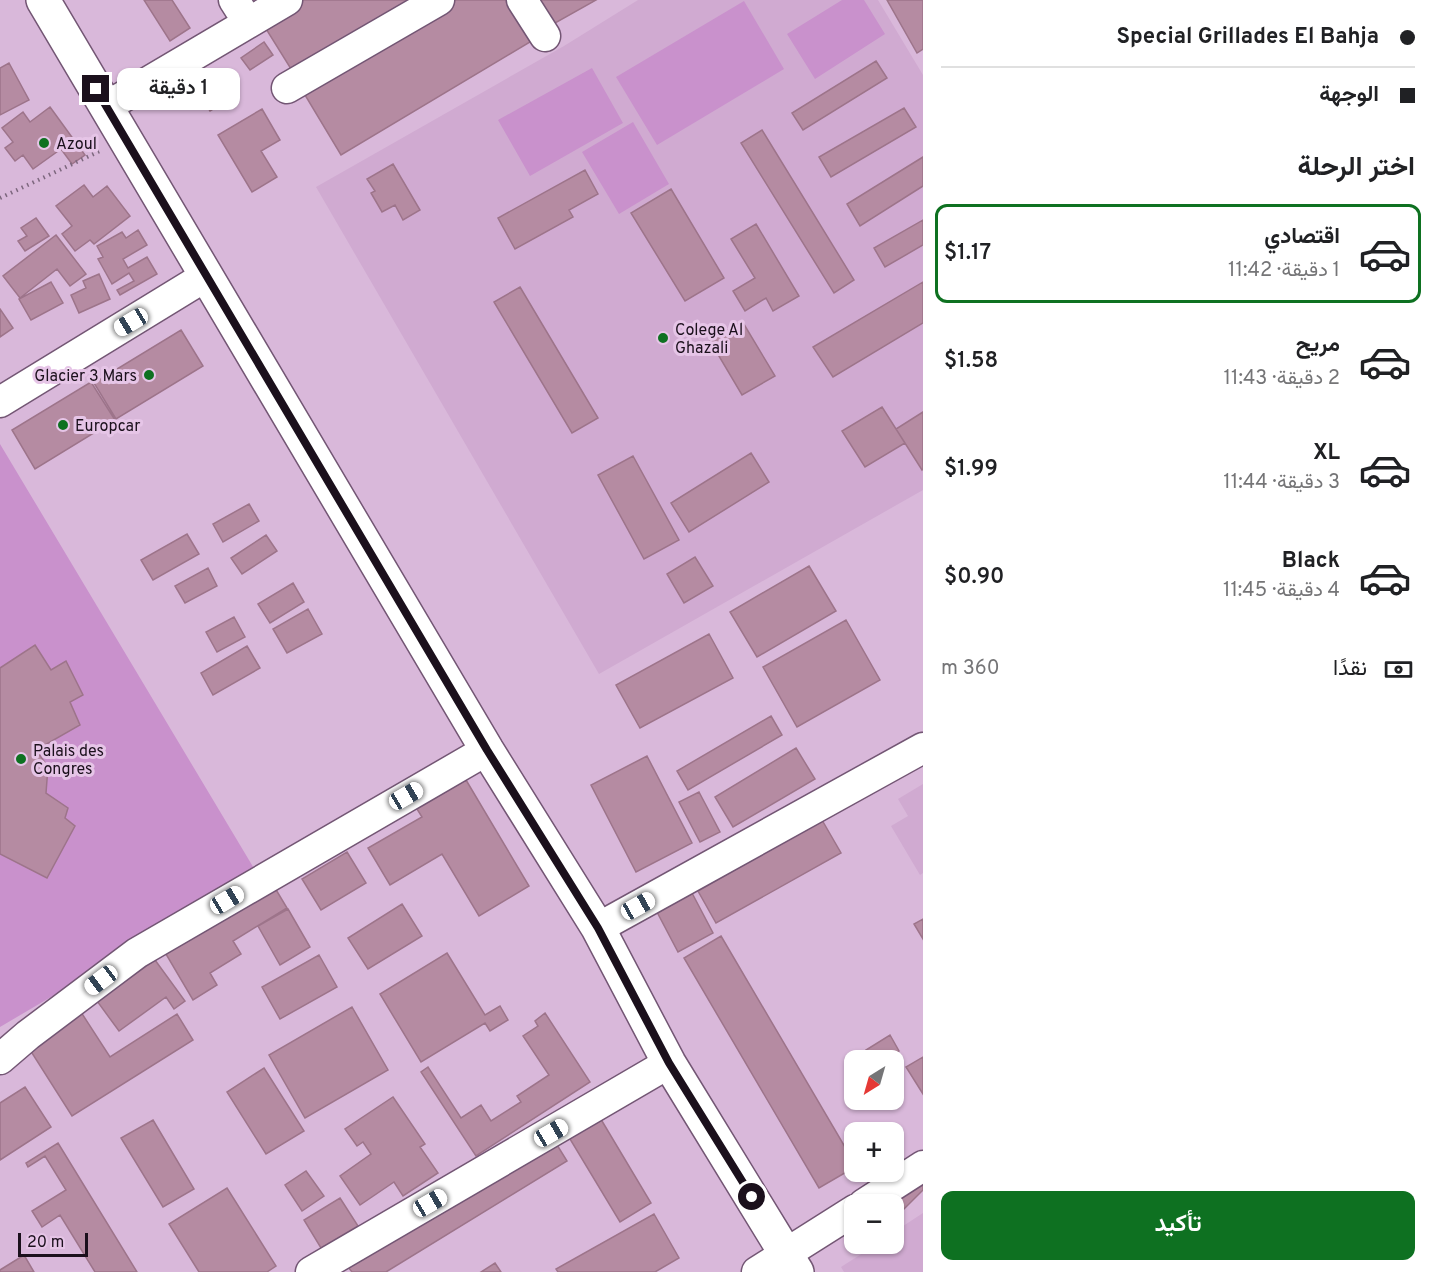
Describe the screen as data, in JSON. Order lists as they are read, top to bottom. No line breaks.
{"places":["Azoul","Colege Al Ghazali","Glacier 3 Mars","Europcar","Palais des Congres"],"scale_bar":"20 m","north":"bottom left","page":{"banner":["Special Grillades El Bahja","الوجهة"],"bubble":"1 دقيقة","heading":"اختر الرحلة","list":[{"name":"اقتصادي","note":"1 دقيقة · 11:42","value":"$1.17"},{"name":"مريح","note":"2 دقيقة · 11:43","value":"$1.58"},{"name":"XL","note":"3 دقيقة · 11:44","value":"$1.99"},{"name":"Black","note":"4 دقيقة · 11:45","value":"$0.90"}],"pay":["نقدًا","360 m"],"map_buttons":["+","−"],"buttons":"تأكيد","scale":"20 m"}}
